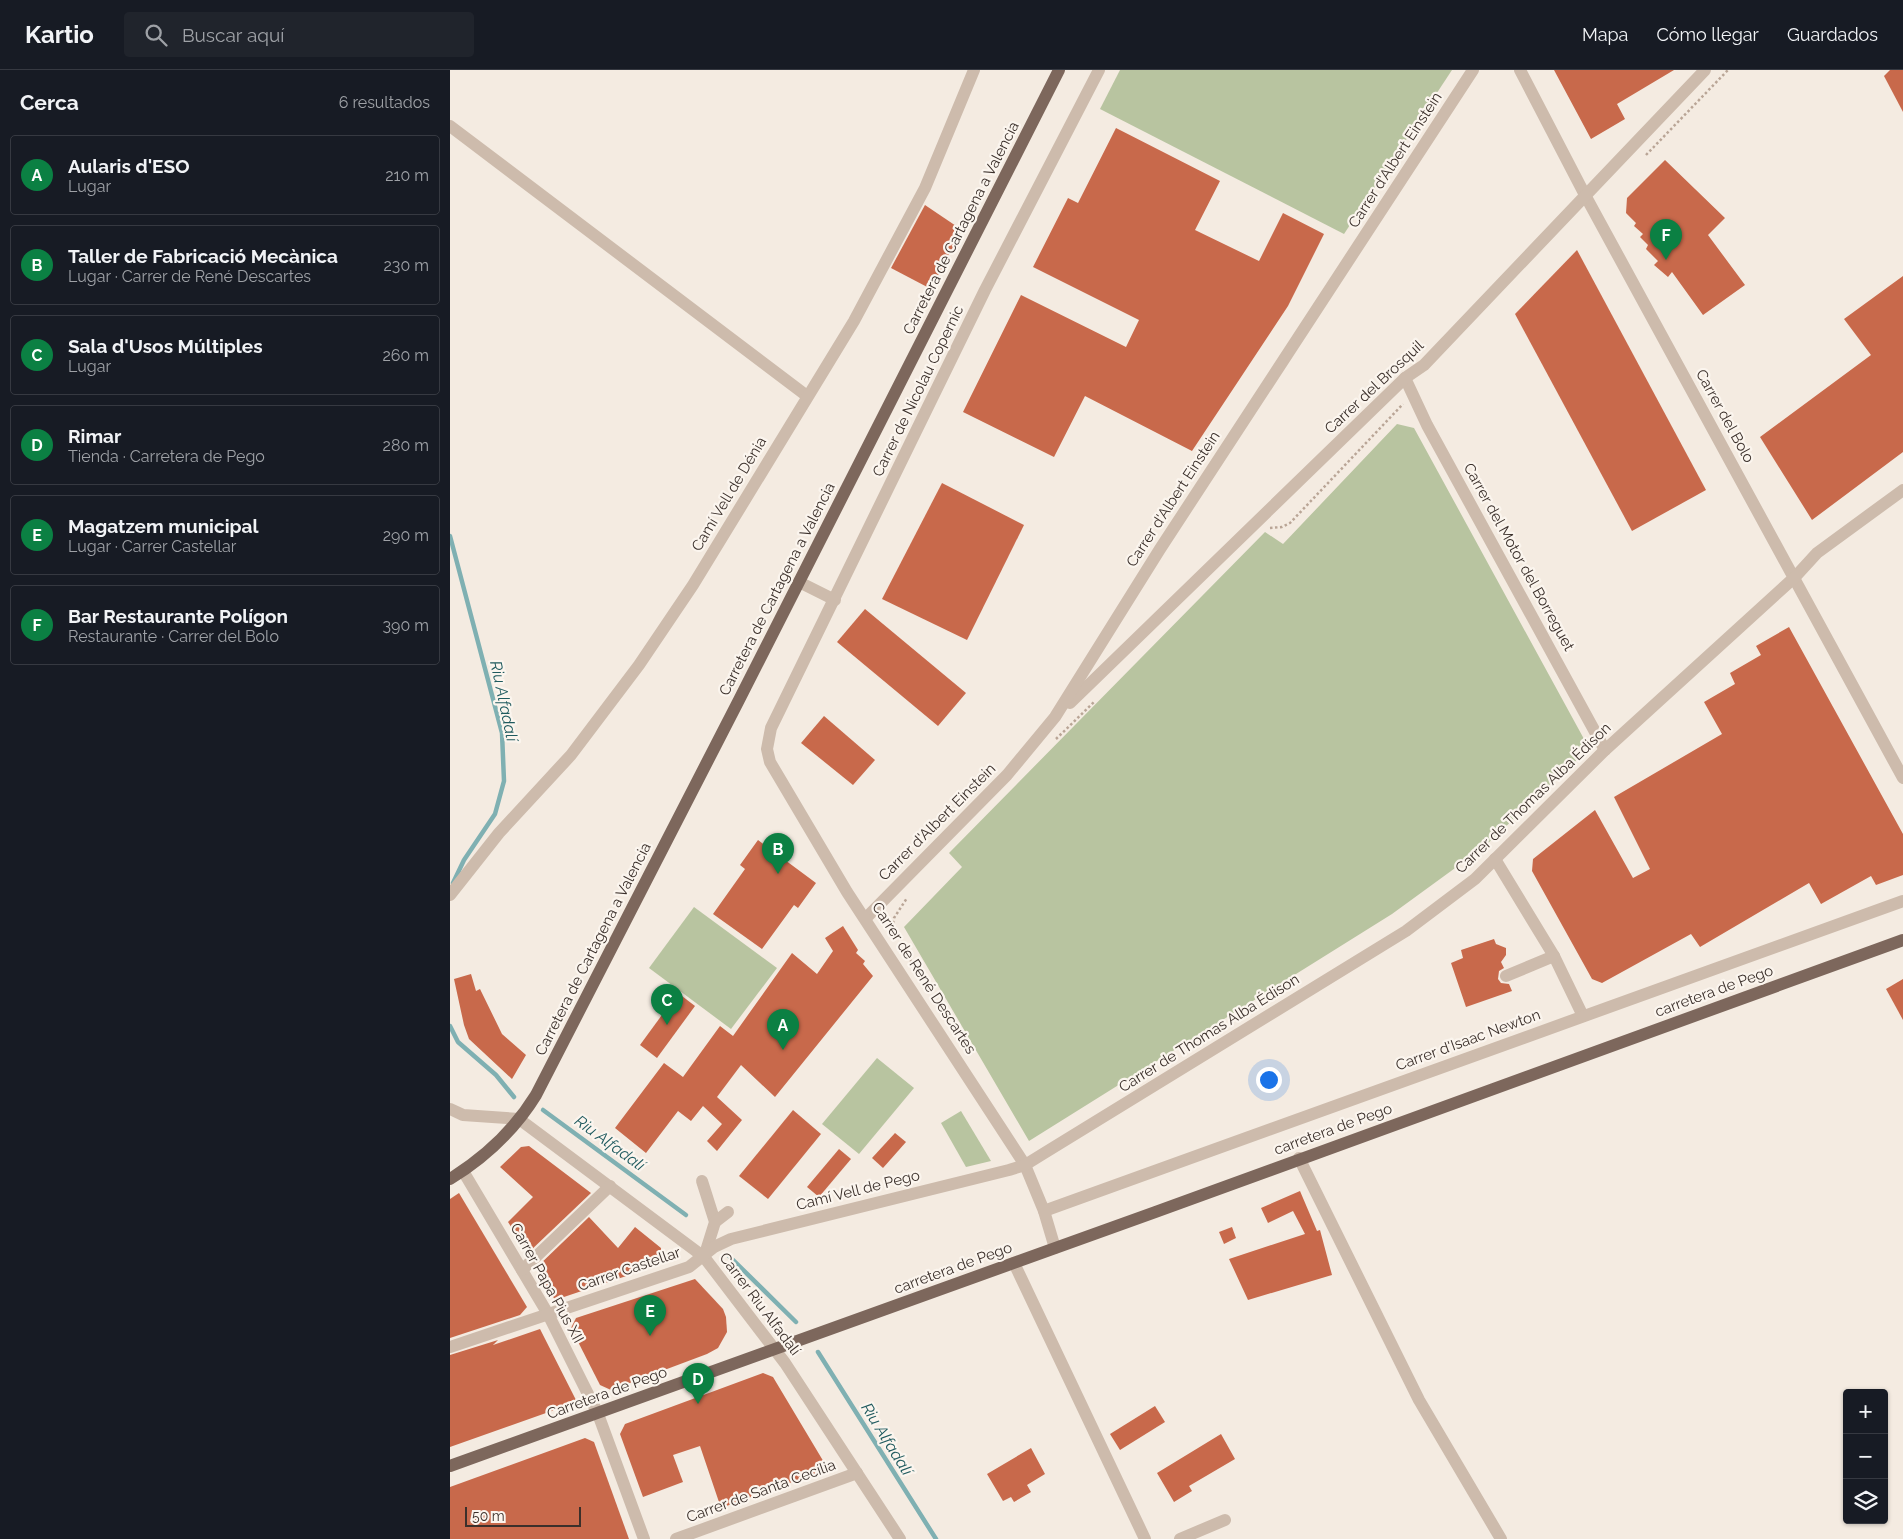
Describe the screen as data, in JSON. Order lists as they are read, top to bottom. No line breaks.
{"streets":{"main road":["Carretera de Cartagena a Valencia","carretera de Pego","Carretera de Pego"],"street":["Carrer d'Albert Einstein","Carrer del Brosquil","Carrer de Nicolau Copernic","Carrer del Bolo","Camí Vell de Dénia","Carrer del Motor del Borreguet","Carrer de Thomas Alba Édison","Carrer de René Descartes","Carrer d'Isaac Newton","Camí Vell de Pego","Carrer Castellar","Carrer Papa Pius XII","Carrer Riu Alfadalí","Carrer de Santa Cecília"]},"crossings":[["Carrer d'Albert Einstein","Carrer del Brosquil"],["Carrer d'Albert Einstein","Carrer de René Descartes"],["Carretera de Cartagena a Valencia","Carrer Papa Pius XII"],["Carretera de Cartagena a Valencia","Carrer Riu Alfadalí"],["Carrer del Brosquil","Carrer del Bolo"],["Carrer del Brosquil","Carrer del Motor del Borreguet"],["Carrer de Nicolau Copernic","Carrer de René Descartes"],["Carrer del Bolo","Carrer de Thomas Alba Édison"],["Carrer del Motor del Borreguet","Carrer de Thomas Alba Édison"],["Carrer de Thomas Alba Édison","Carrer de René Descartes"],["Carrer de Thomas Alba Édison","Camí Vell de Pego"],["Carrer de René Descartes","carretera de Pego"],["Carrer de René Descartes","Carrer d'Isaac Newton"],["Carrer de René Descartes","Camí Vell de Pego"],["carretera de Pego","Carrer Riu Alfadalí"],["carretera de Pego","Carretera de Pego"],["Camí Vell de Pego","Carrer Castellar"],["Camí Vell de Pego","Carrer Riu Alfadalí"],["Carrer Castellar","Carrer Papa Pius XII"],["Carrer Castellar","Carrer Riu Alfadalí"],["Carrer Papa Pius XII","Carretera de Pego"],["Carrer Riu Alfadalí","Carretera de Pego"],["Carrer Riu Alfadalí","Carrer de Santa Cecília"]],"water":["Riu Alfadalí"],"scale_bar":"50 m","page":{"header":"Kartio","search":"Buscar aquí","nav":["Mapa","Cómo llegar","Guardados"],"heading":["Cerca","6 resultados"],"list":[{"mark":"A","name":"Aularis d'ESO","note":"Lugar","value":"210 m"},{"mark":"B","name":"Taller de Fabricació Mecànica","note":"Lugar · Carrer de René Descartes","value":"230 m"},{"mark":"C","name":"Sala d'Usos Múltiples","note":"Lugar","value":"260 m"},{"mark":"D","name":"Rimar","note":"Tienda · Carretera de Pego","value":"280 m"},{"mark":"E","name":"Magatzem municipal","note":"Lugar · Carrer Castellar","value":"290 m"},{"mark":"F","name":"Bar Restaurante Polígon","note":"Restaurante · Carrer del Bolo","value":"390 m"}],"pins":["F","B","C","A","E","D"],"map_buttons":["+","−"],"scale":"50 m"}}
